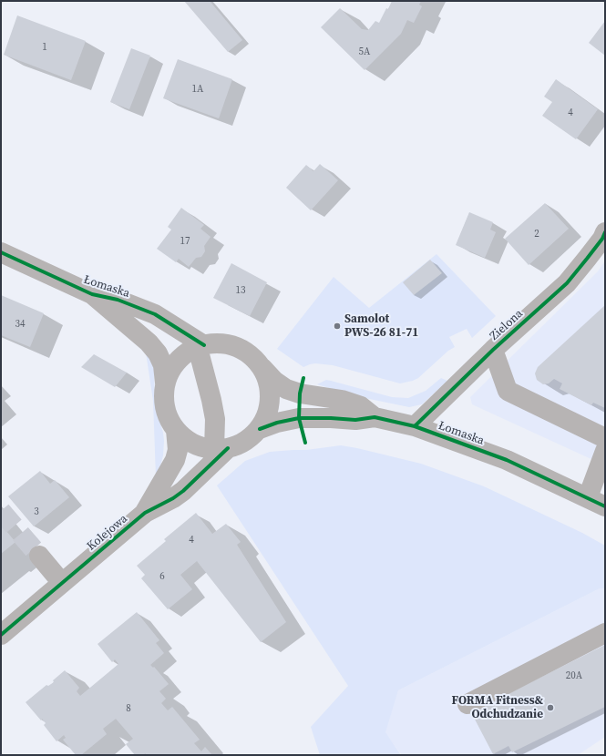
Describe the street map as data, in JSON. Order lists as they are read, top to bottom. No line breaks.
{"streets":{"street":["Łomaska","Zielona","Kolejowa"]},"crossings":[["Łomaska","Zielona"],["Łomaska","Kolejowa"]],"places":["Samolot PWS-26 81-71","FORMA Fitness& Odchudzanie"],"house_numbers":["1","5A","1A","4","2","17","13","34","3","4","6","20A","8"]}
